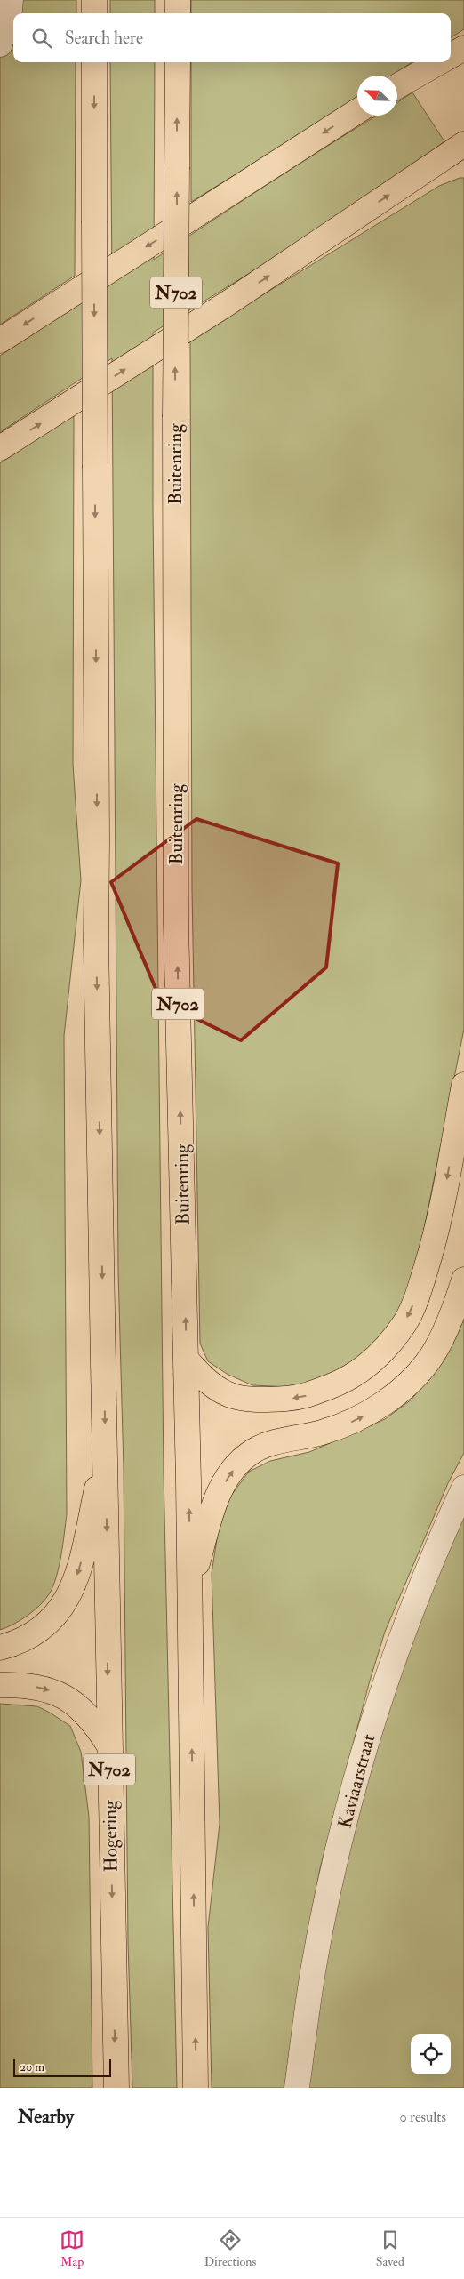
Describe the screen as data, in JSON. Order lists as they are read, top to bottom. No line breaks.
{"streets":{"highway":["N702","Buitenring","Hogering"],"street":["Kaviaarstraat"]},"crossings":[["N702","Buitenring"],["N702","Hogering"]],"scale_bar":"20 m","north":"top left","page":{"search":"Search here","scale":"20 m","heading":["Nearby","0 results"],"nav":["Map","Directions","Saved"]}}
